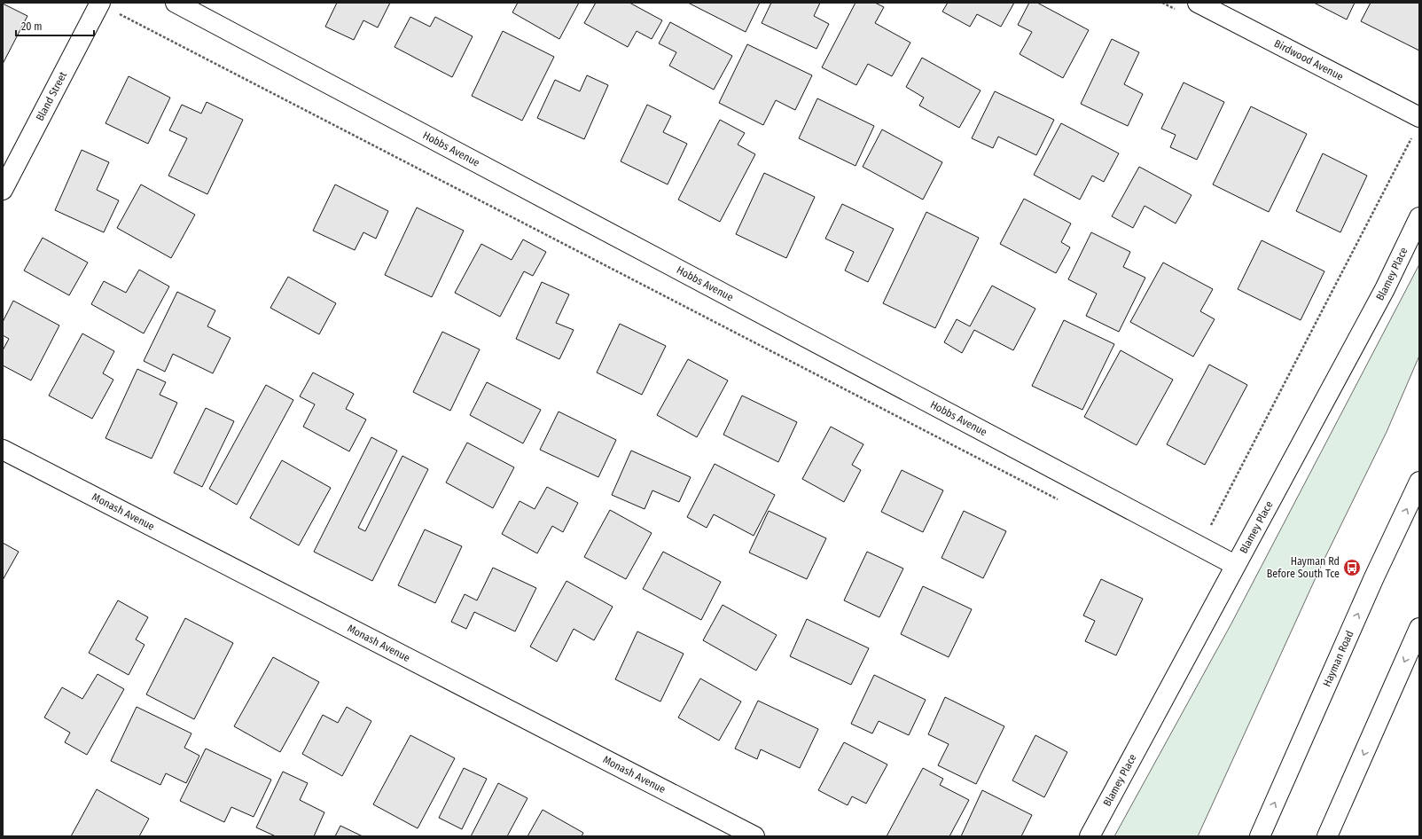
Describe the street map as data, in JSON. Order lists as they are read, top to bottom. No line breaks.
{"streets":{"street":["Birdwood Avenue","Bland Street","Hobbs Avenue","Blamey Place","Monash Avenue","Hayman Road"]},"crossings":[["Hobbs Avenue","Blamey Place"]],"places":{"bus stop":["Hayman Rd Before South Tce"]},"scale_bar":"20 m"}
